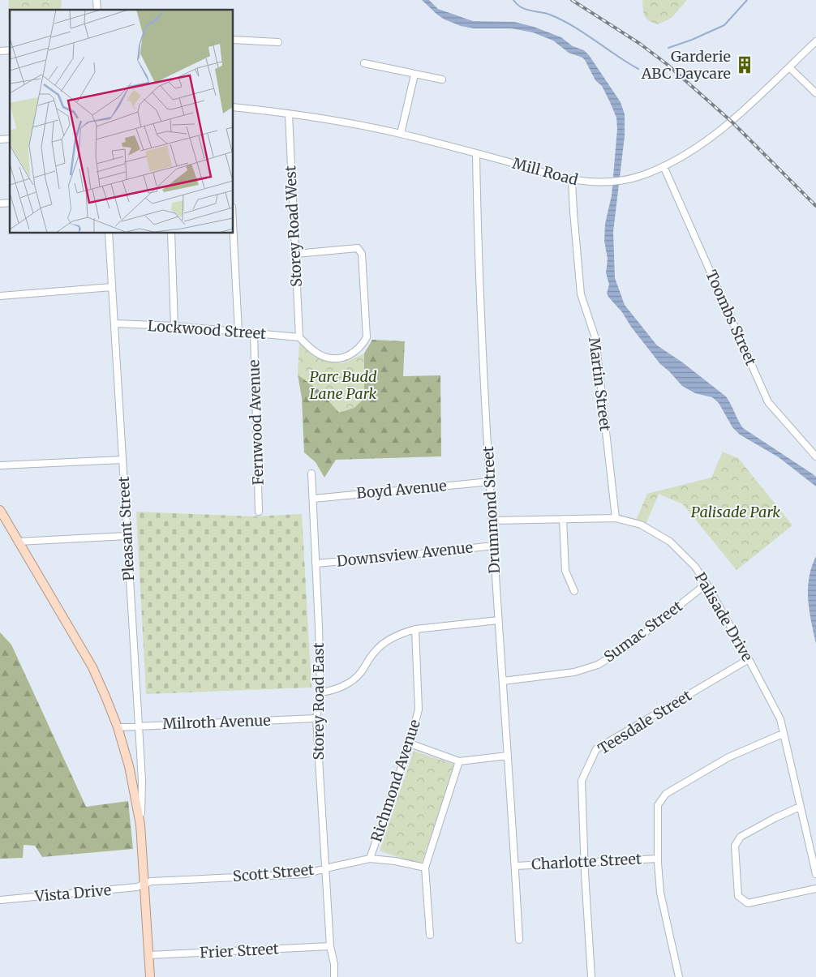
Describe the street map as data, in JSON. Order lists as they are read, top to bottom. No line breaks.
{"streets":{"street":["Mill Road","Storey Road West","Toombs Street","Lockwood Street","Martin Street","Fernwood Avenue","Boyd Avenue","Drummond Street","Pleasant Street","Downsview Avenue","Palisade Drive","Sumac Street","Storey Road East","Milroth Avenue","Teesdale Street","Richmond Avenue","Charlotte Street","Scott Street","Vista Drive","Frier Street"]},"crossings":[["Mill Road","Storey Road West"],["Mill Road","Toombs Street"],["Mill Road","Martin Street"],["Mill Road","Drummond Street"],["Storey Road West","Lockwood Street"],["Lockwood Street","Fernwood Avenue"],["Lockwood Street","Pleasant Street"],["Martin Street","Palisade Drive"],["Boyd Avenue","Drummond Street"],["Boyd Avenue","Storey Road East"],["Drummond Street","Downsview Avenue"],["Drummond Street","Palisade Drive"],["Drummond Street","Sumac Street"],["Drummond Street","Charlotte Street"],["Pleasant Street","Milroth Avenue"],["Downsview Avenue","Storey Road East"],["Palisade Drive","Sumac Street"],["Palisade Drive","Teesdale Street"],["Storey Road East","Milroth Avenue"],["Storey Road East","Scott Street"],["Storey Road East","Frier Street"],["Teesdale Street","Charlotte Street"],["Richmond Avenue","Scott Street"],["Scott Street","Vista Drive"]],"parks":["Parc Budd Lane Park","Palisade Park"],"places":{"building":["Garderie ABC Daycare"]}}
